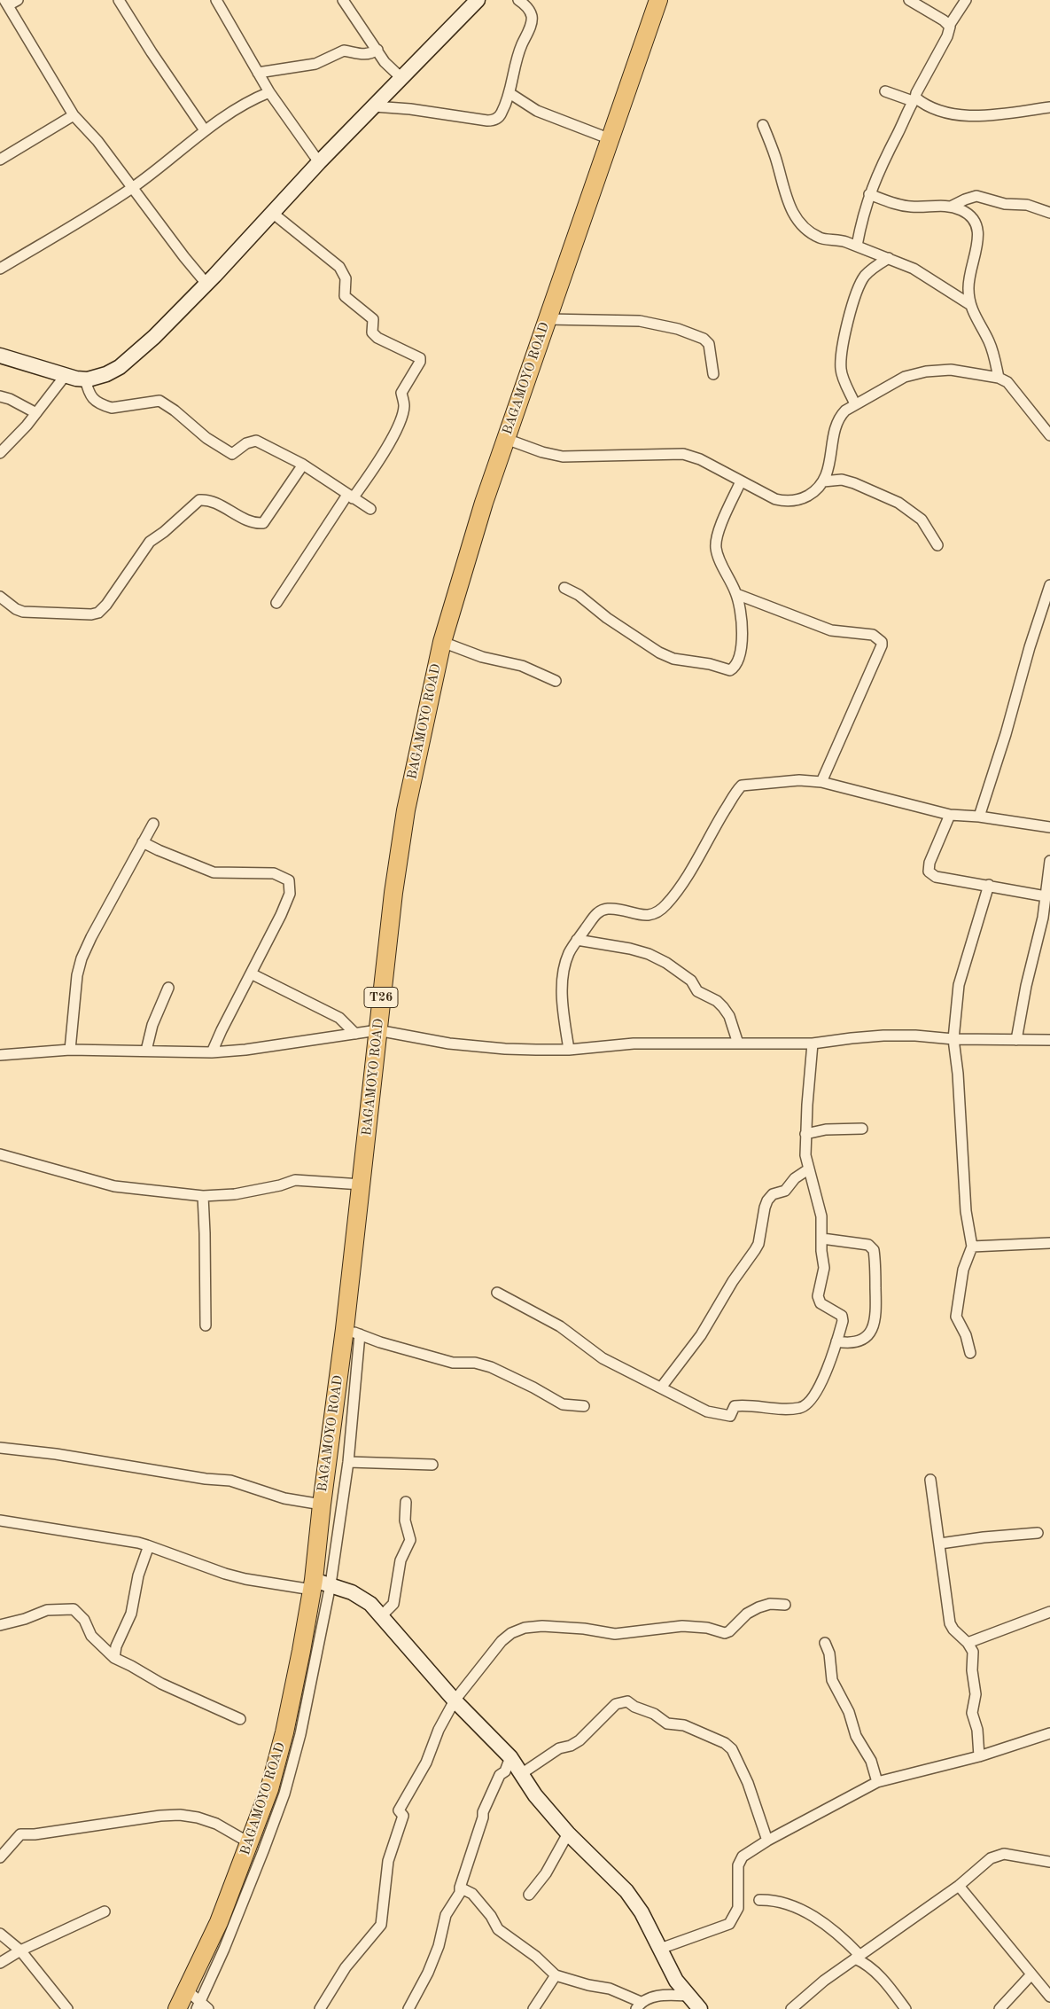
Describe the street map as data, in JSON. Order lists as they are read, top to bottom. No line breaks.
{"streets":{"highway":["BAGAMOYO ROAD","T26"]}}
